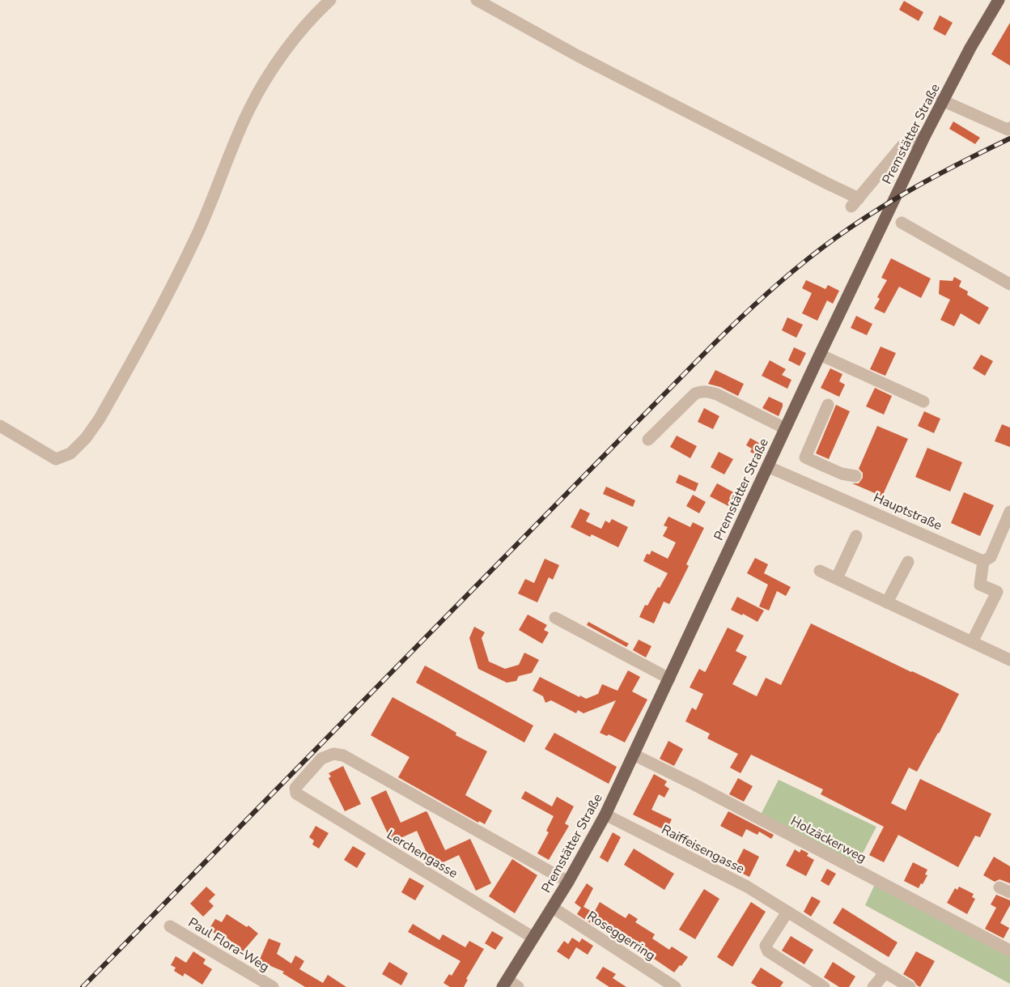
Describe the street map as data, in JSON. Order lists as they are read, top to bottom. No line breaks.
{"streets":{"main road":["Premstätter Straße"],"street":["Hauptstraße","Holzäckerweg","Raiffeisengasse","Lerchengasse","Roseggerring","Paul Flora-Weg"]},"crossings":[["Premstätter Straße","Hauptstraße"],["Premstätter Straße","Holzäckerweg"],["Premstätter Straße","Raiffeisengasse"],["Premstätter Straße","Lerchengasse"],["Premstätter Straße","Roseggerring"]]}
